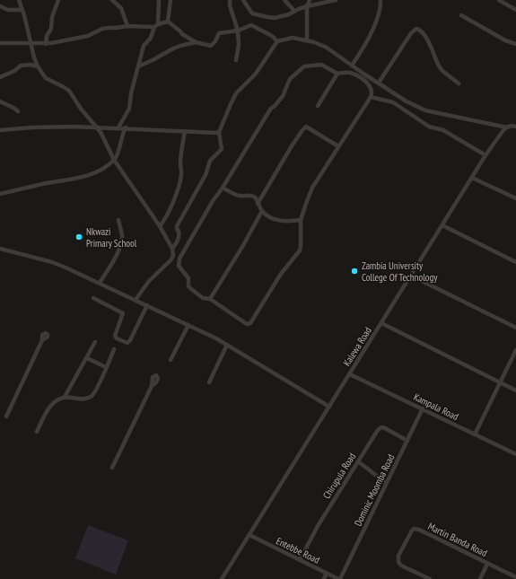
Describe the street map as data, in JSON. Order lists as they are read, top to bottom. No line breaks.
{"streets":{"street":["Kalewa Road","Kampala Road","Chirupula Road","Dominic Moomba Road","Martin Banda Road","Entebbe Road"]},"crossings":[["Kalewa Road","Kampala Road"],["Kalewa Road","Entebbe Road"],["Kampala Road","Dominic Moomba Road"],["Chirupula Road","Dominic Moomba Road"],["Chirupula Road","Entebbe Road"],["Dominic Moomba Road","Entebbe Road"]],"places":["Nkwazi Primary School","Zambia University College Of Technology"]}
